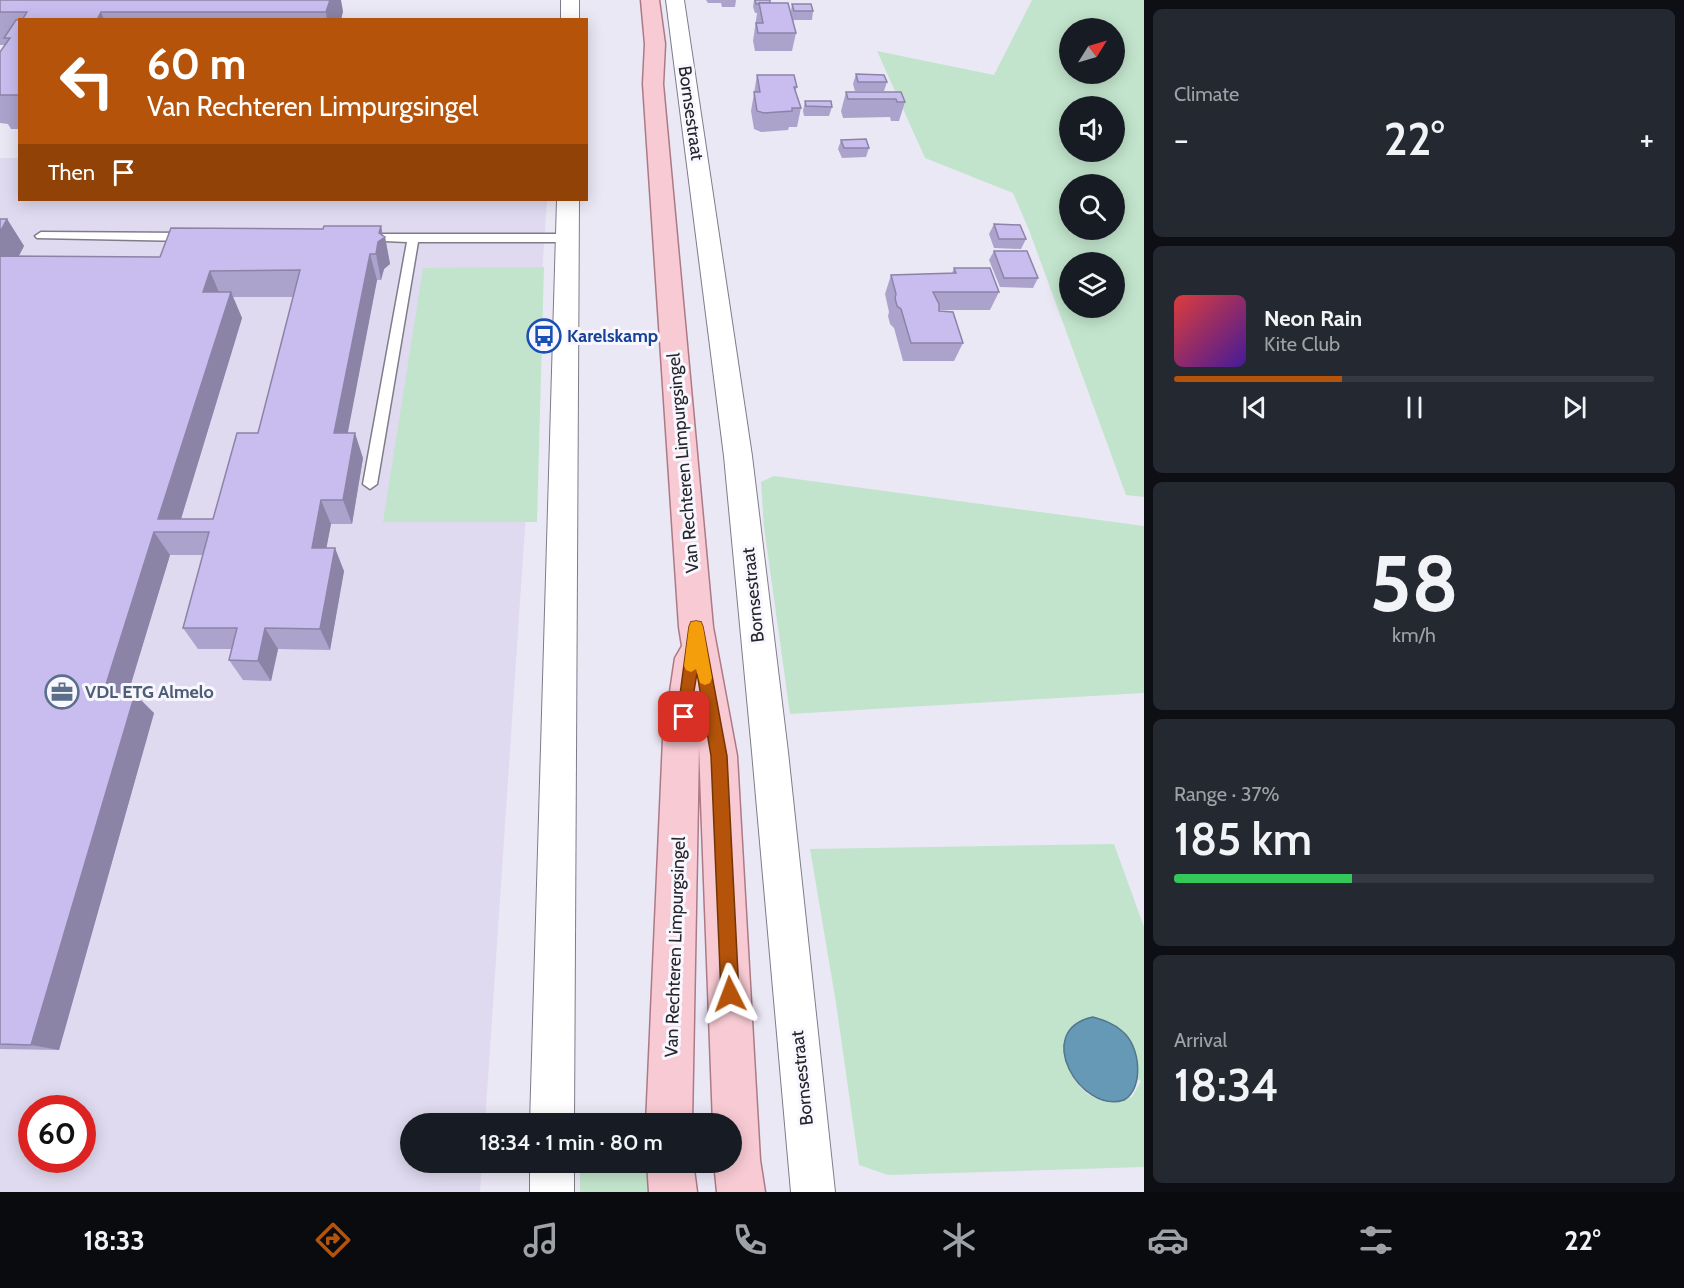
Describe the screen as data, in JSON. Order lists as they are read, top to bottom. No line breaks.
{"streets":{"main road":["Van Rechteren Limpurgsingel"],"street":["Bornsestraat"]},"places":{"bus stop":["Karelskamp"],"office":["VDL ETG Almelo"]},"north":"top right","page":{"tile":["Climate",["58","km/h"],["Range · 37%","185 km"],["Arrival","18:34"]],"turn":["60 m","Van Rechteren Limpurgsingel"],"heat":["−","22°","+"],"then":"Then","song":["Neon Rain","Kite Club"],"limit":"60","trip":"18:34 · 1 min · 80 m","tabs":["18:33","22°"]}}
